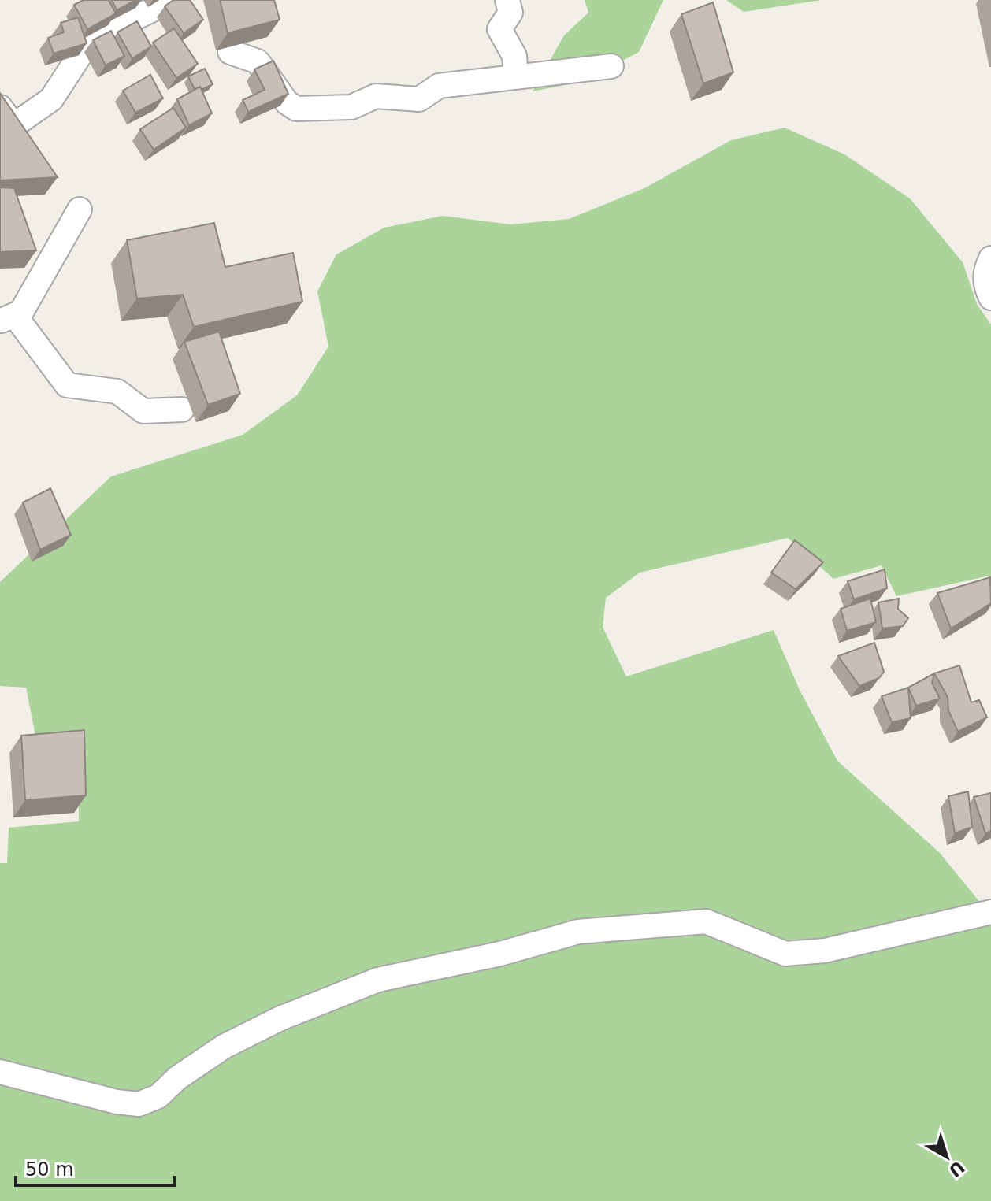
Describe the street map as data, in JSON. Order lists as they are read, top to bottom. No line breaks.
{"scale_bar":"50 m","north":"bottom right"}
